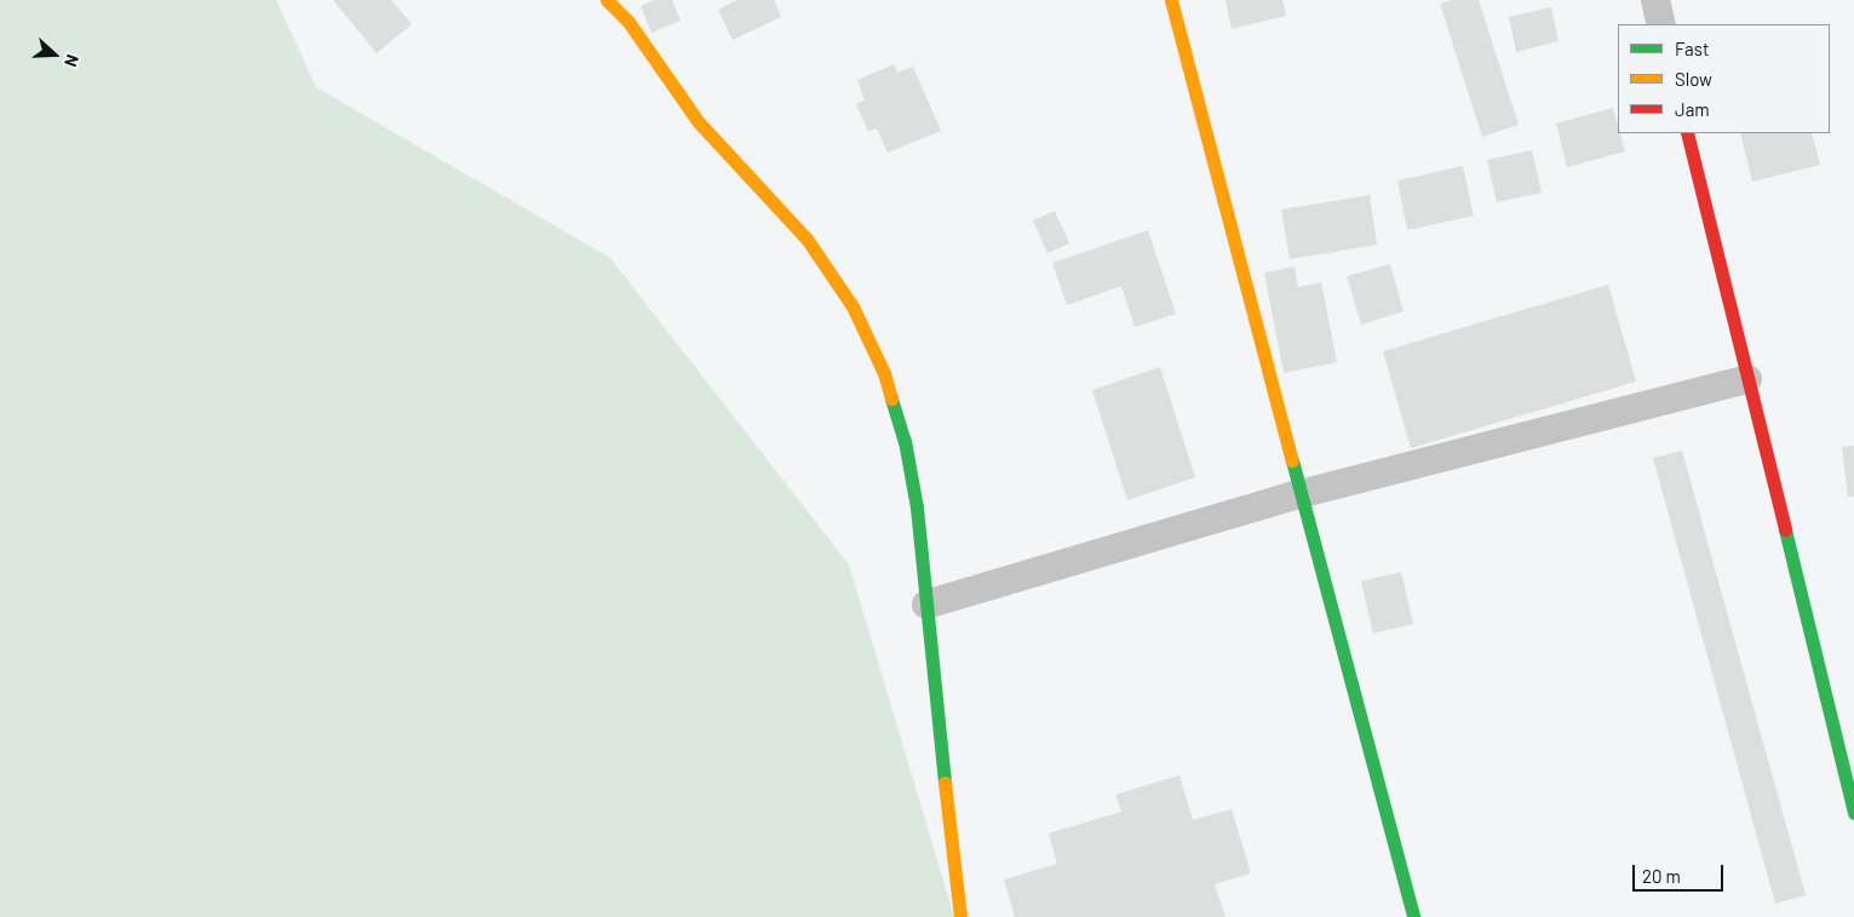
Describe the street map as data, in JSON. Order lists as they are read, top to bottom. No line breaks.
{"legend":["Fast","Slow","Jam"],"scale_bar":"20 m","north":"right"}
